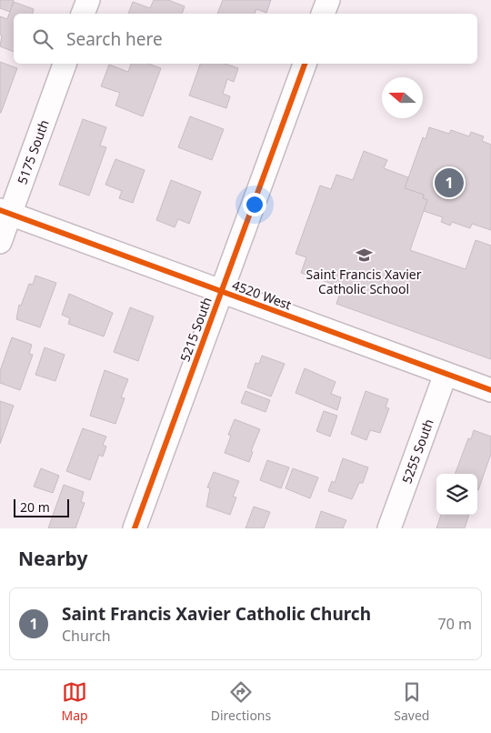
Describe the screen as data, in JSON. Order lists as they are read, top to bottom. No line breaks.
{"streets":{"street":["5175 South","4520 West","5215 South","5255 South"]},"crossings":[["5175 South","4520 West"],["4520 West","5215 South"],["4520 West","5255 South"]],"places":{"school or university":["Saint Francis Xavier Catholic School"]},"scale_bar":"20 m","north":"left","page":{"search":"Search here","pins":"1","scale":"20 m","heading":"Nearby","list":[{"mark":"1","name":"Saint Francis Xavier Catholic Church","note":"Church","value":"70 m"}],"nav":["Map","Directions","Saved"]}}
